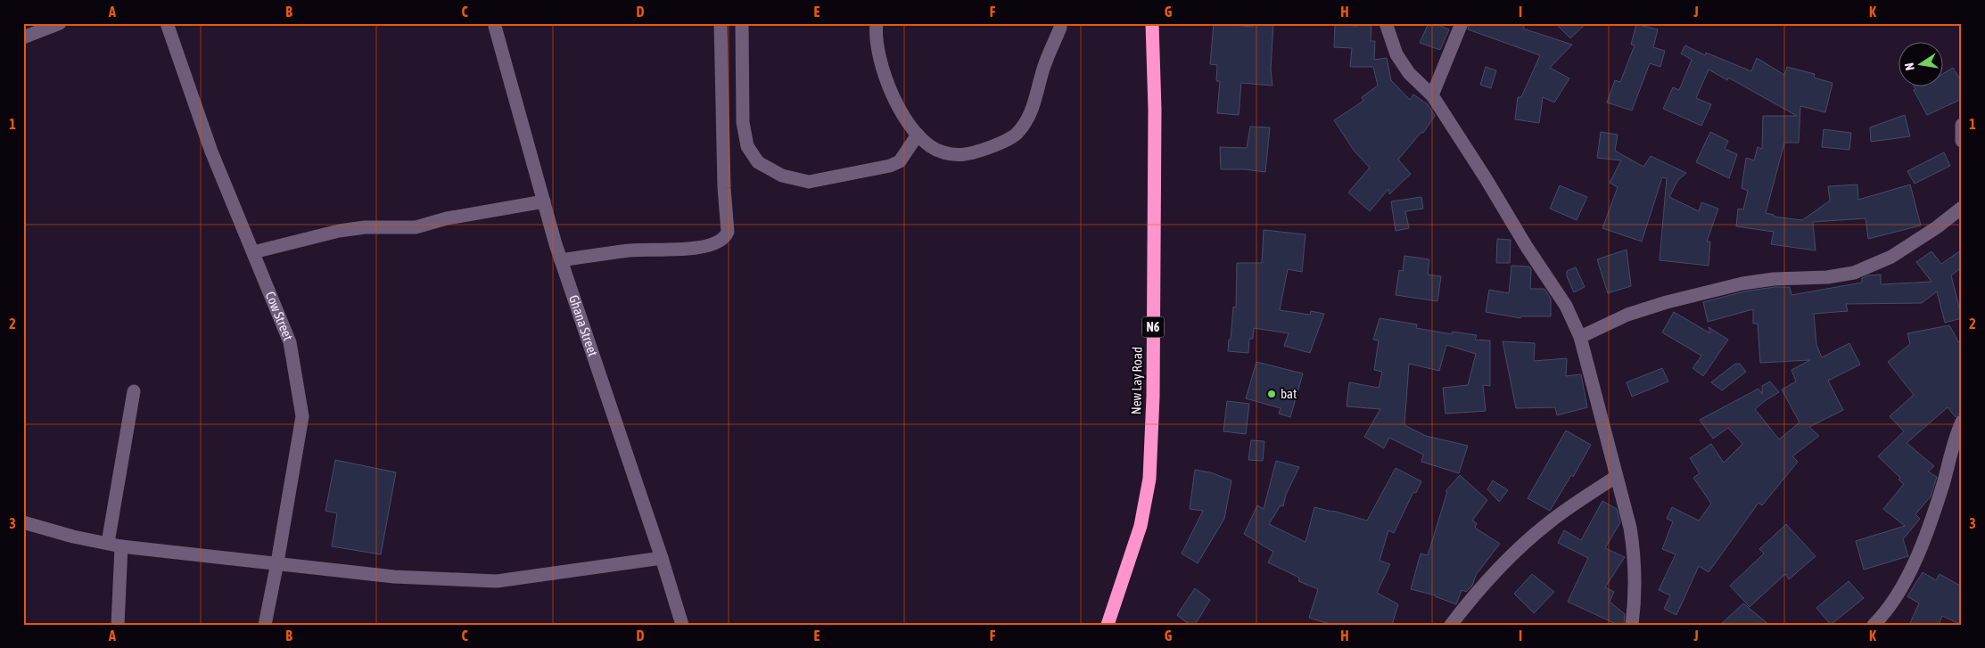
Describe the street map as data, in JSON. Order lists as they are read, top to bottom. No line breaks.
{"streets":{"highway":["N6","New Lay Road"],"street":["Cow Street","Ghana Street"]},"places":["bat"],"north":"left","grid":{"columns":["A","B","C","D","E","F","G","H","I","J","K"],"rows":["1","2","3"]}}
